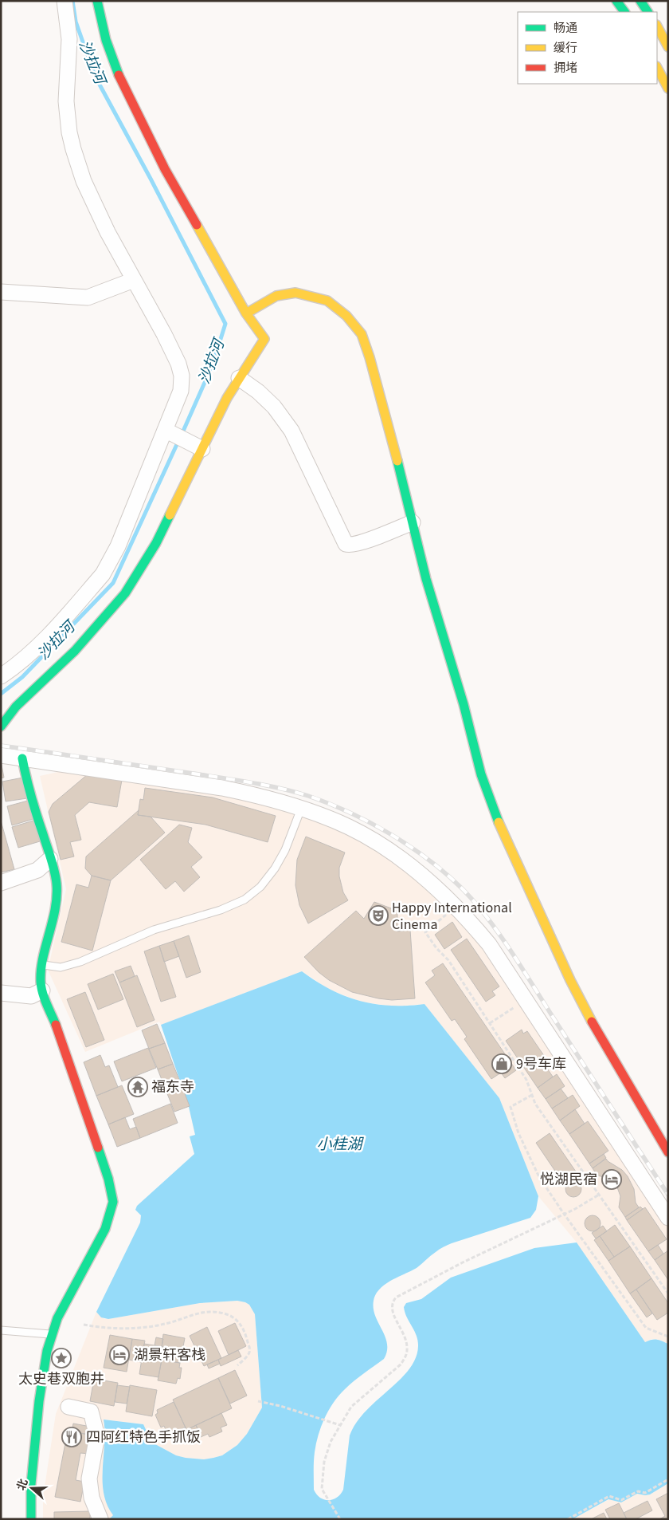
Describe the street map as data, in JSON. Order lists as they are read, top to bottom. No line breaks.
{"water":["沙拉河","小桂湖"],"places":{"theatre":["Happy International Cinema"],"shop":["9号车库"],"temple":["福东寺"],"hotel":["悦湖民宿","湖景轩客栈"],"place":["太史巷双胞井"],"restaurant":["四阿红特色手抓饭"]},"legend":["畅通","缓行","拥堵"],"north":"left"}
